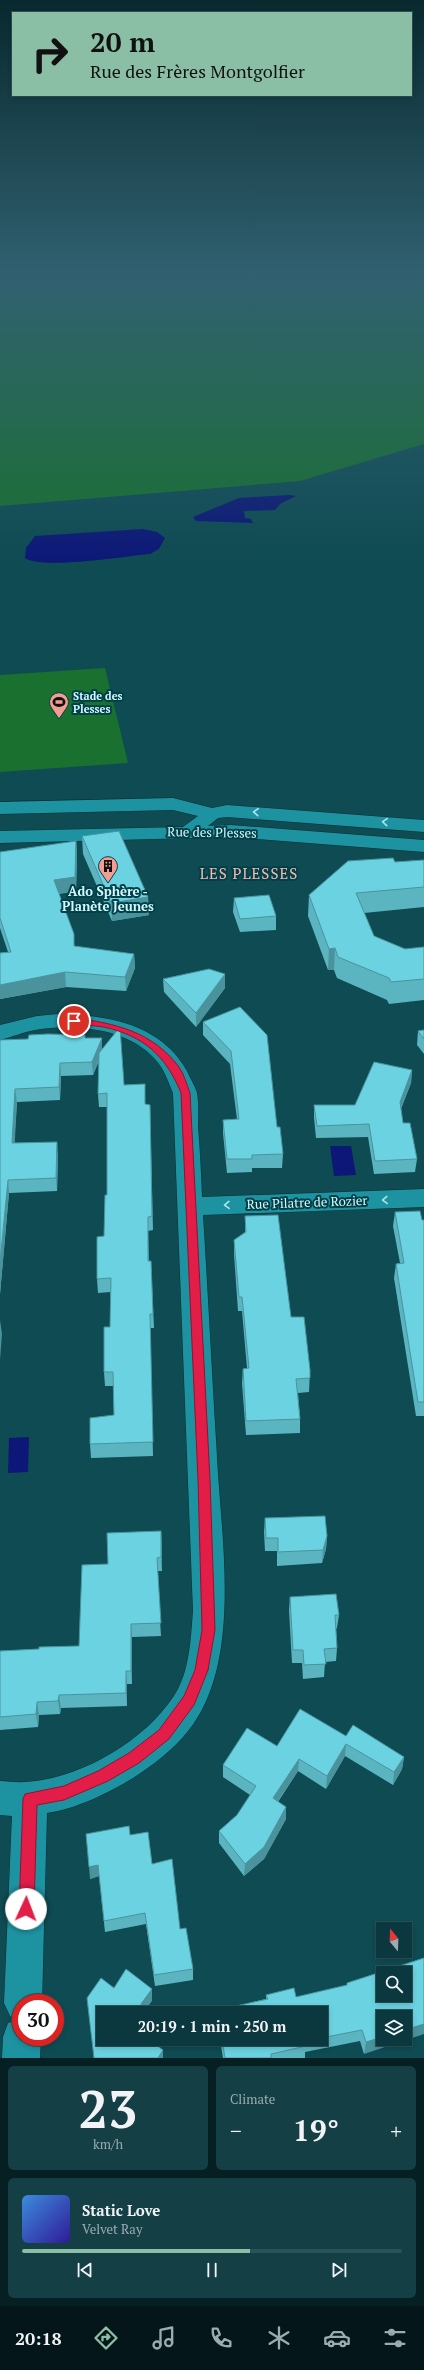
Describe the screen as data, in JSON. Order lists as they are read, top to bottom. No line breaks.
{"streets":{"street":["Rue des Plesses","Rue Pilatre de Rozier"]},"one_way":["Rue Pilatre de Rozier"],"districts":["LES PLESSES"],"places":{"sports":["Stade des Plesses"],"building":["Ado Sphère - Planète Jeunes"]},"north":"top","page":{"turn":["20 m","Rue des Frères Montgolfier"],"limit":"30","trip":"20:19 · 1 min · 250 m","tile":[["23","km/h"],"Climate"],"heat":["−","19°","+"],"song":["Static Love","Velvet Ray"],"tabs":"20:18"}}
